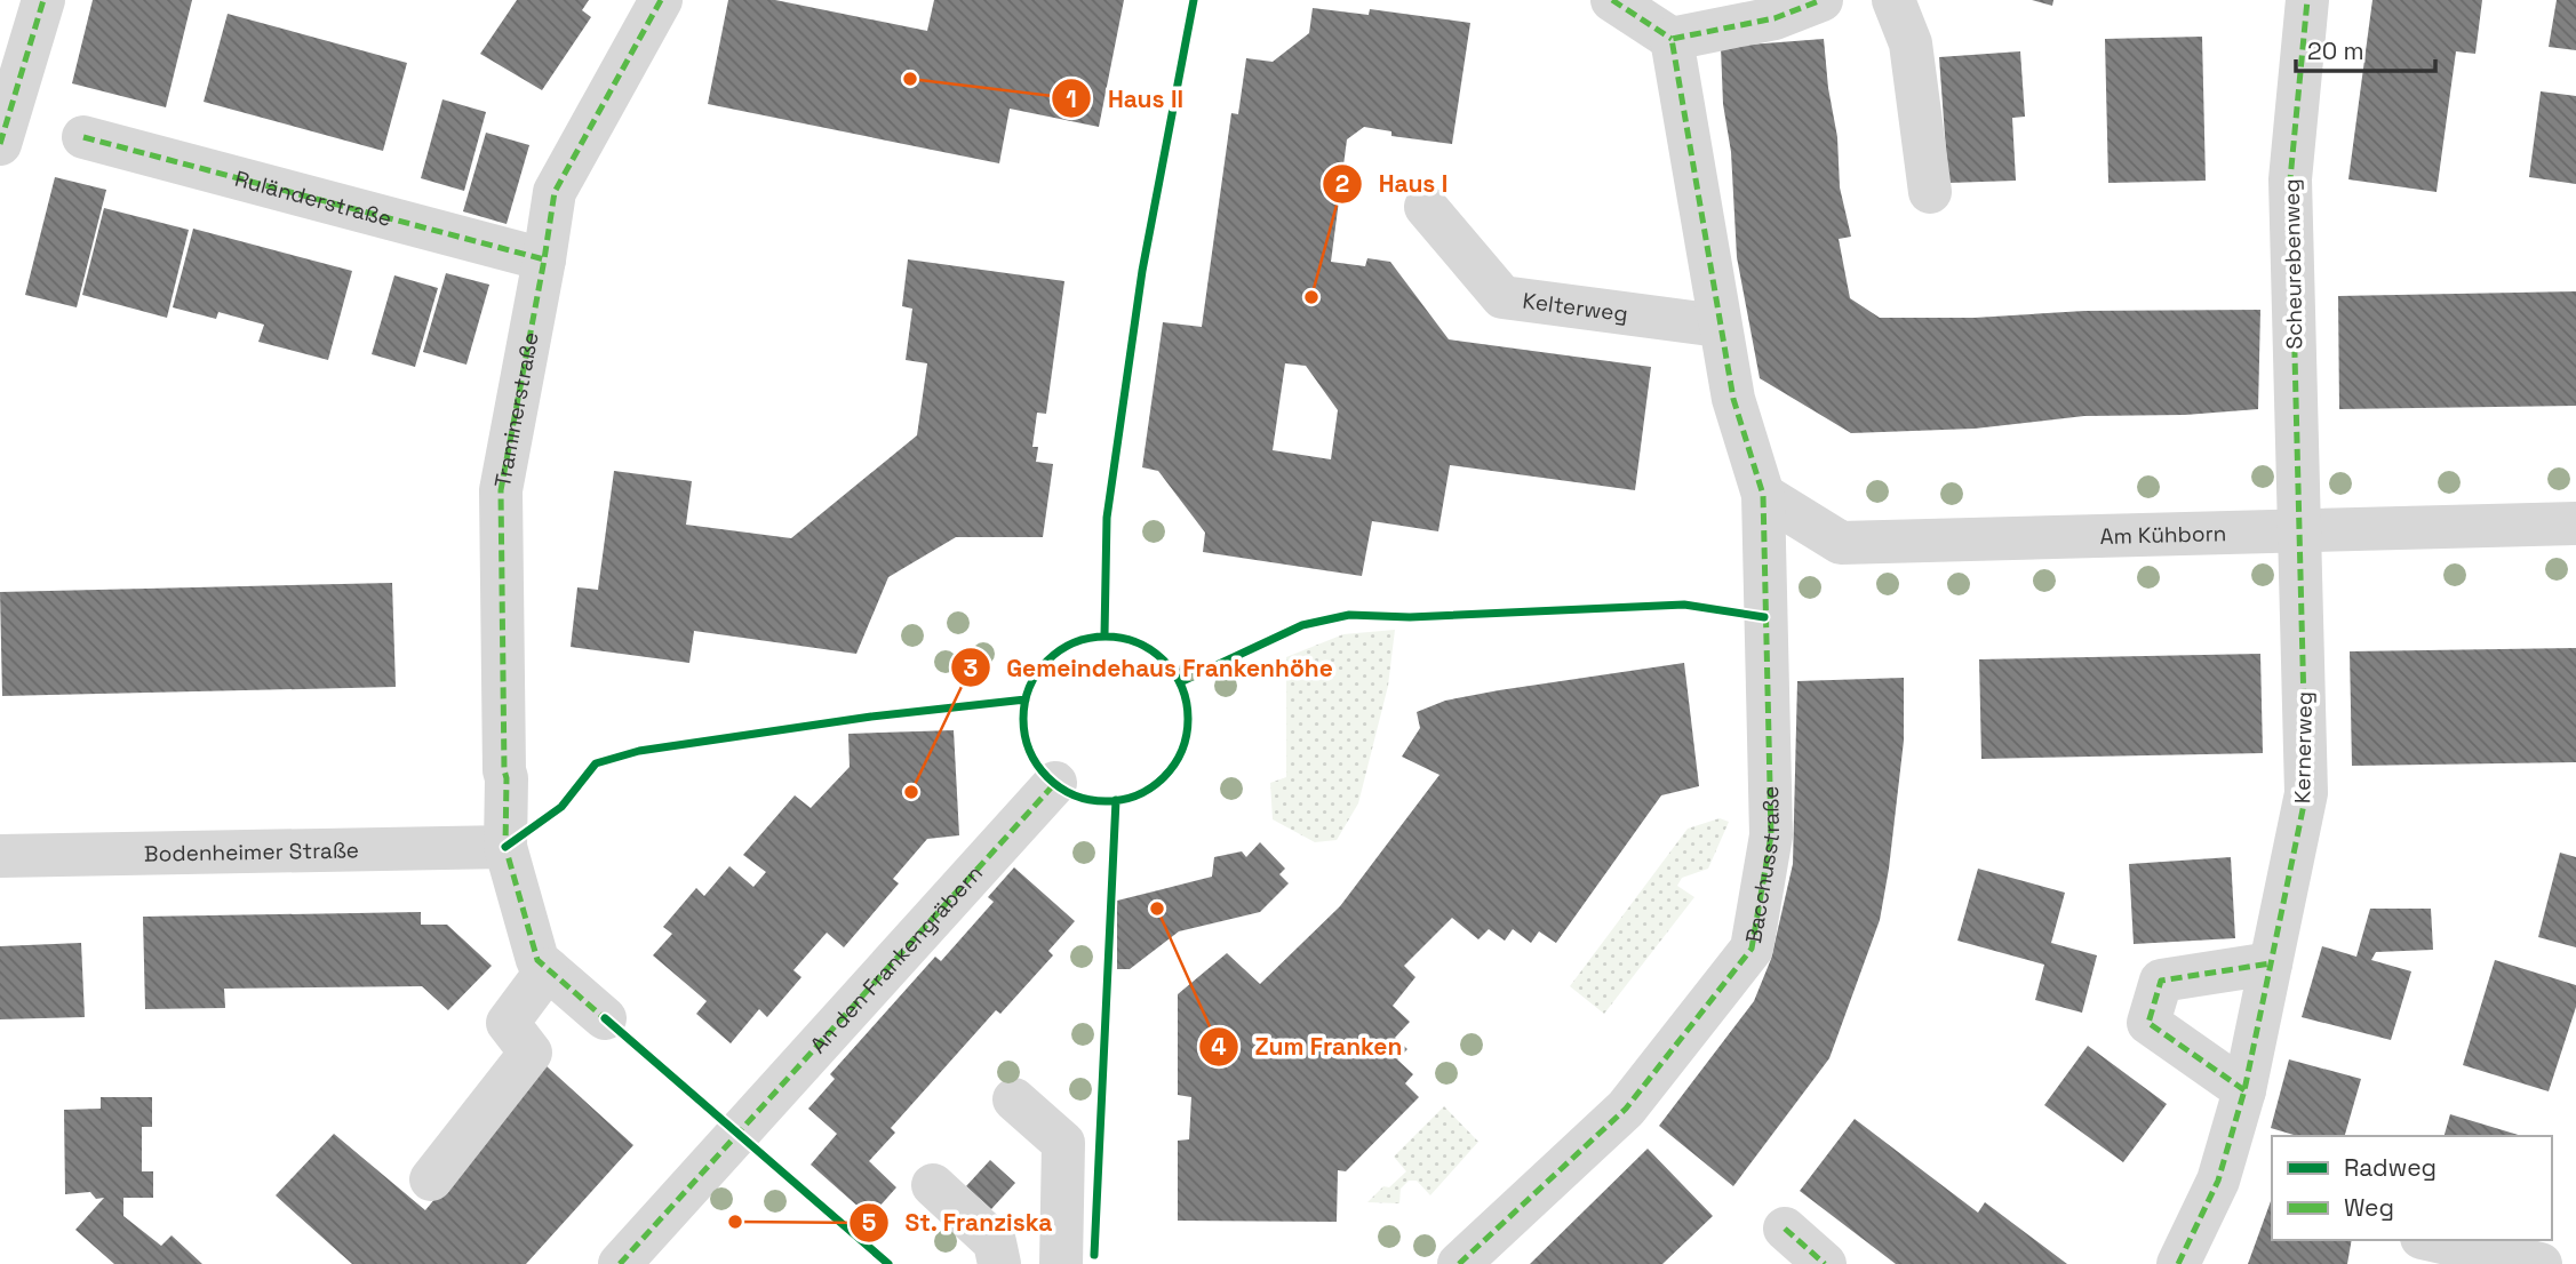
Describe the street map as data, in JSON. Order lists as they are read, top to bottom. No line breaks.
{"streets":{"street":["Ruländerstraße","Scheurebenweg","Kelterweg","Traminerstraße","Am Kühborn","Kernerweg","Bodenheimer Straße","Bacchusstraße","An den Frankengräbern"]},"crossings":[["Ruländerstraße","Traminerstraße"],["Scheurebenweg","Am Kühborn"],["Scheurebenweg","Kernerweg"],["Traminerstraße","Bodenheimer Straße"],["Am Kühborn","Kernerweg"],["Am Kühborn","Bacchusstraße"]],"places":["Haus II","Haus I","Gemeindehaus Frankenhöhe","Zum Franken","St. Franziska"],"legend":["Radweg","Weg"],"scale_bar":"20 m"}
